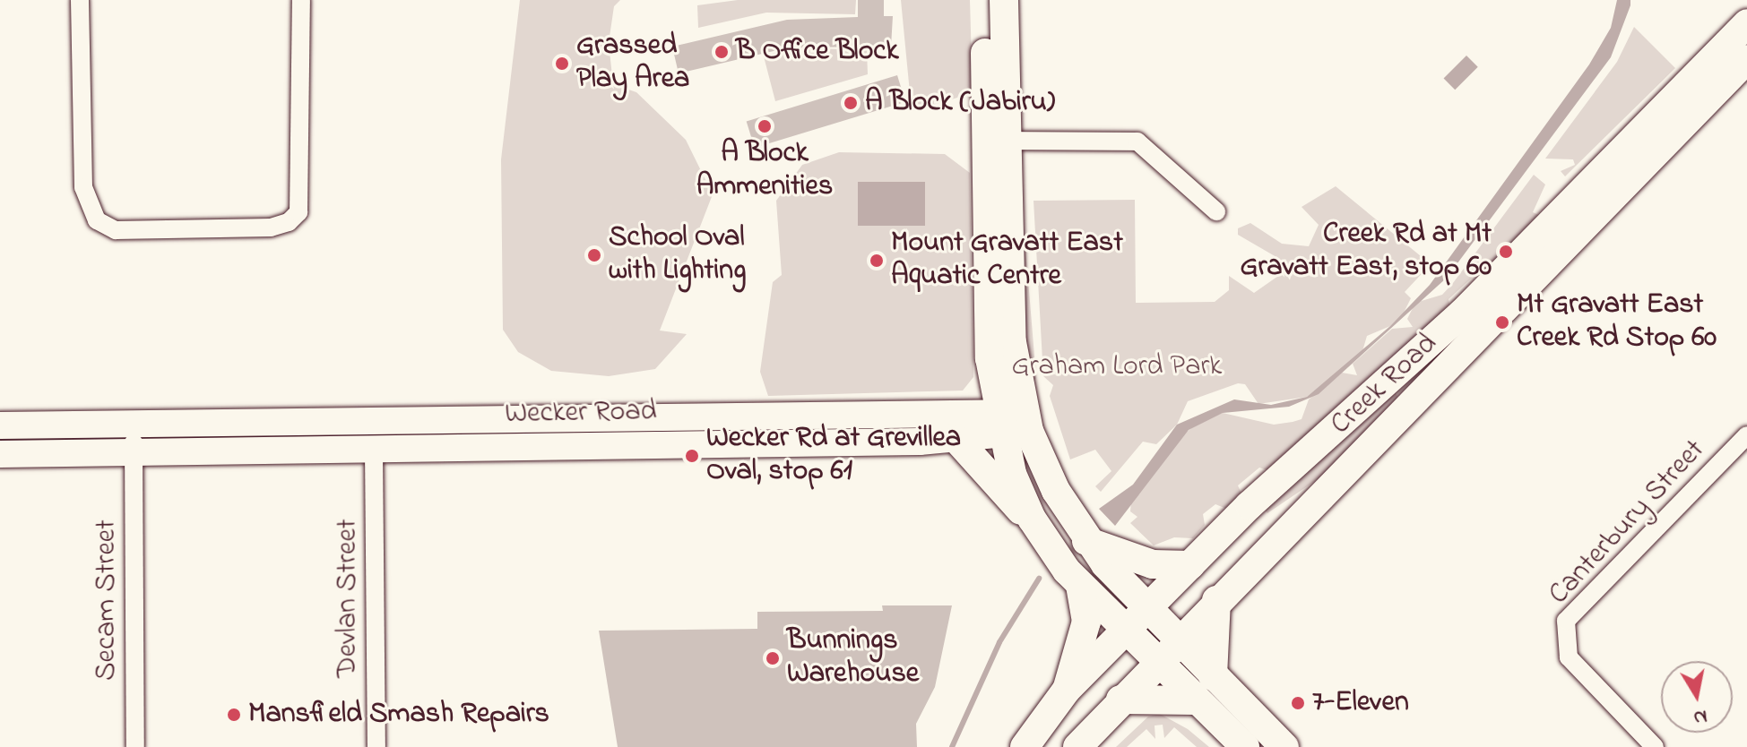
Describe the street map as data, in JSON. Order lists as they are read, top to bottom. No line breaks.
{"streets":{"main road":["Creek Road"],"street":["Wecker Road","Canterbury Street","Devlan Street","Secam Street"]},"crossings":[["Wecker Road","Devlan Street"],["Wecker Road","Secam Street"]],"parks":["Graham Lord Park"],"places":["B Office Block","Grassed Play Area","A Block (Jabiru)","A Block Ammenities","Creek Rd at Mt Gravatt East, stop 60","School Oval with Lighting","Mount Gravatt East Aquatic Centre","Mt Gravatt East Creek Rd Stop 60","Wecker Rd at Grevillea Oval, stop 61","Bunnings Warehouse","7-Eleven","Mansfield Smash Repairs"],"north":"bottom"}
